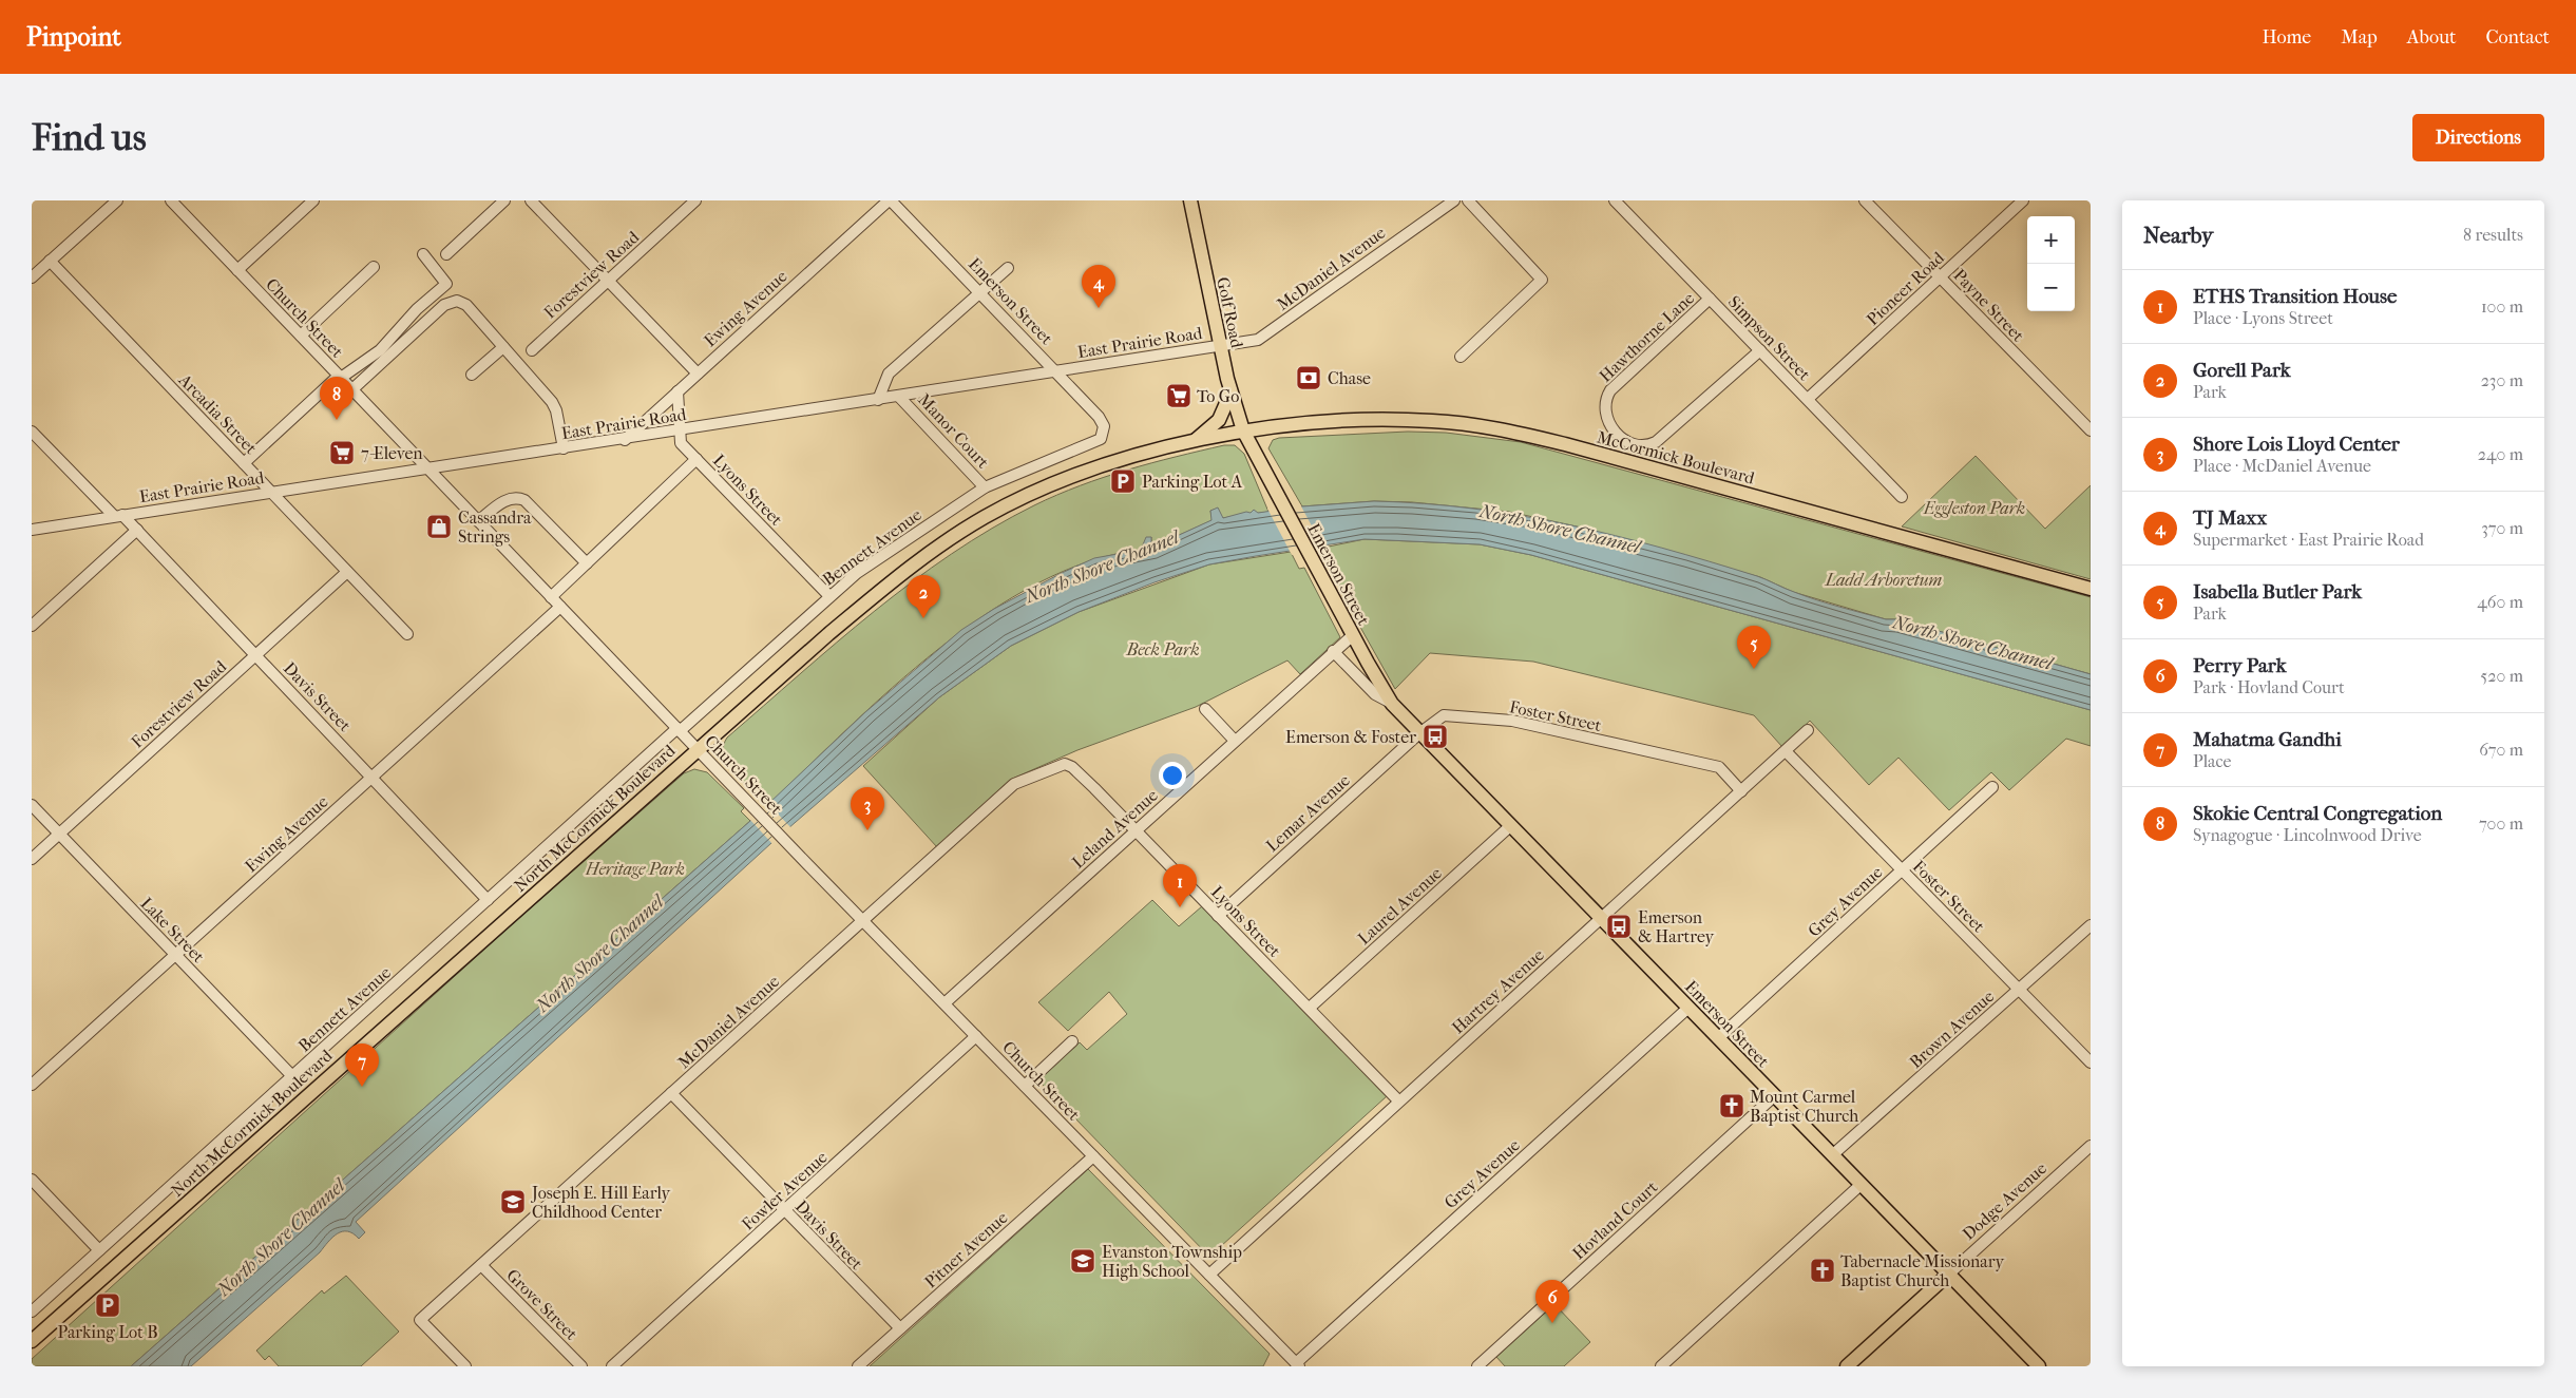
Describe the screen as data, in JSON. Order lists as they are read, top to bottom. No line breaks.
{"streets":{"main road":["Emerson Street","Golf Road","McCormick Boulevard","North McCormick Boulevard","Dodge Avenue"],"street":["McDaniel Avenue","Forestview Road","Pioneer Road","Payne Street","Ewing Avenue","Church Street","Hawthorne Lane","Simpson Street","East Prairie Road","Arcadia Street","Manor Court","Lyons Street","Bennett Avenue","Davis Street","Foster Street","Lemar Avenue","Leland Avenue","Grey Avenue","Laurel Avenue","Lake Street","Hartrey Avenue","Brown Avenue","Fowler Avenue","Hovland Court","Pitner Avenue","Grove Street"]},"crossings":[["McDaniel Avenue","Golf Road"],["McDaniel Avenue","Church Street"],["McDaniel Avenue","East Prairie Road"],["McDaniel Avenue","Lyons Street"],["McDaniel Avenue","Davis Street"],["McDaniel Avenue","Grove Street"],["Forestview Road","Arcadia Street"],["Forestview Road","Davis Street"],["Forestview Road","Lake Street"],["Pioneer Road","Payne Street"],["Pioneer Road","Simpson Street"],["Emerson Street","Ewing Avenue"],["Emerson Street","Golf Road"],["Emerson Street","East Prairie Road"],["Emerson Street","McCormick Boulevard"],["Emerson Street","Bennett Avenue"],["Emerson Street","Foster Street"],["Emerson Street","Lemar Avenue"],["Emerson Street","North McCormick Boulevard"],["Emerson Street","Leland Avenue"],["Emerson Street","Grey Avenue"],["Emerson Street","Laurel Avenue"],["Emerson Street","Hartrey Avenue"],["Emerson Street","Brown Avenue"],["Emerson Street","Dodge Avenue"],["Emerson Street","Hovland Court"],["Ewing Avenue","Church Street"],["Ewing Avenue","East Prairie Road"],["Ewing Avenue","Lyons Street"],["Ewing Avenue","Davis Street"],["Ewing Avenue","Lake Street"],["Golf Road","East Prairie Road"],["Golf Road","McCormick Boulevard"],["Golf Road","North McCormick Boulevard"],["Church Street","East Prairie Road"],["Church Street","Bennett Avenue"],["Church Street","North McCormick Boulevard"],["Church Street","Leland Avenue"],["Church Street","Grey Avenue"],["Church Street","Hartrey Avenue"],["Church Street","Fowler Avenue"],["Church Street","Pitner Avenue"],["Hawthorne Lane","Simpson Street"],["East Prairie Road","Arcadia Street"],["East Prairie Road","Manor Court"],["East Prairie Road","Lyons Street"],["East Prairie Road","Davis Street"],["Manor Court","Bennett Avenue"],["McCormick Boulevard","North McCormick Boulevard"],["Lyons Street","Bennett Avenue"],["Lyons Street","Lemar Avenue"],["Lyons Street","Leland Avenue"],["Lyons Street","Laurel Avenue"],["Lyons Street","Hartrey Avenue"],["Bennett Avenue","Davis Street"],["Bennett Avenue","Lake Street"],["Davis Street","Fowler Avenue"],["Davis Street","Pitner Avenue"],["Foster Street","Lemar Avenue"],["Foster Street","Grey Avenue"],["Foster Street","Hartrey Avenue"],["Foster Street","Brown Avenue"]],"water":["North Shore Channel"],"parks":["Eggleston Park","Ladd Arboretum","Beck Park","Heritage Park"],"places":{"bank":["Chase"],"supermarket":["To Go","7-Eleven"],"parking":["Parking Lot A","Parking Lot B"],"shop":["Cassandra Strings"],"bus stop":["Emerson & Foster","Emerson & Hartrey"],"church":["Mount Carmel Baptist Church","Tabernacle Missionary Baptist Church"],"school or university":["Joseph E. Hill Early Childhood Center","Evanston Township High School"]},"page":{"header":"Pinpoint","nav":["Home","Map","About","Contact"],"buttons":"Directions","title":"Find us","heading":["Nearby","8 results"],"map_buttons":["+","−"],"pins":["4","8","2","5","3","1","7","6"],"list":[{"mark":"1","name":"ETHS Transition House","note":"Place · Lyons Street","value":"100 m"},{"mark":"2","name":"Gorell Park","note":"Park","value":"230 m"},{"mark":"3","name":"Shore Lois Lloyd Center","note":"Place · McDaniel Avenue","value":"240 m"},{"mark":"4","name":"TJ Maxx","note":"Supermarket · East Prairie Road","value":"370 m"},{"mark":"5","name":"Isabella Butler Park","note":"Park","value":"460 m"},{"mark":"6","name":"Perry Park","note":"Park · Hovland Court","value":"520 m"},{"mark":"7","name":"Mahatma Gandhi","note":"Place","value":"670 m"},{"mark":"8","name":"Skokie Central Congregation","note":"Synagogue · Lincolnwood Drive","value":"700 m"}]}}
